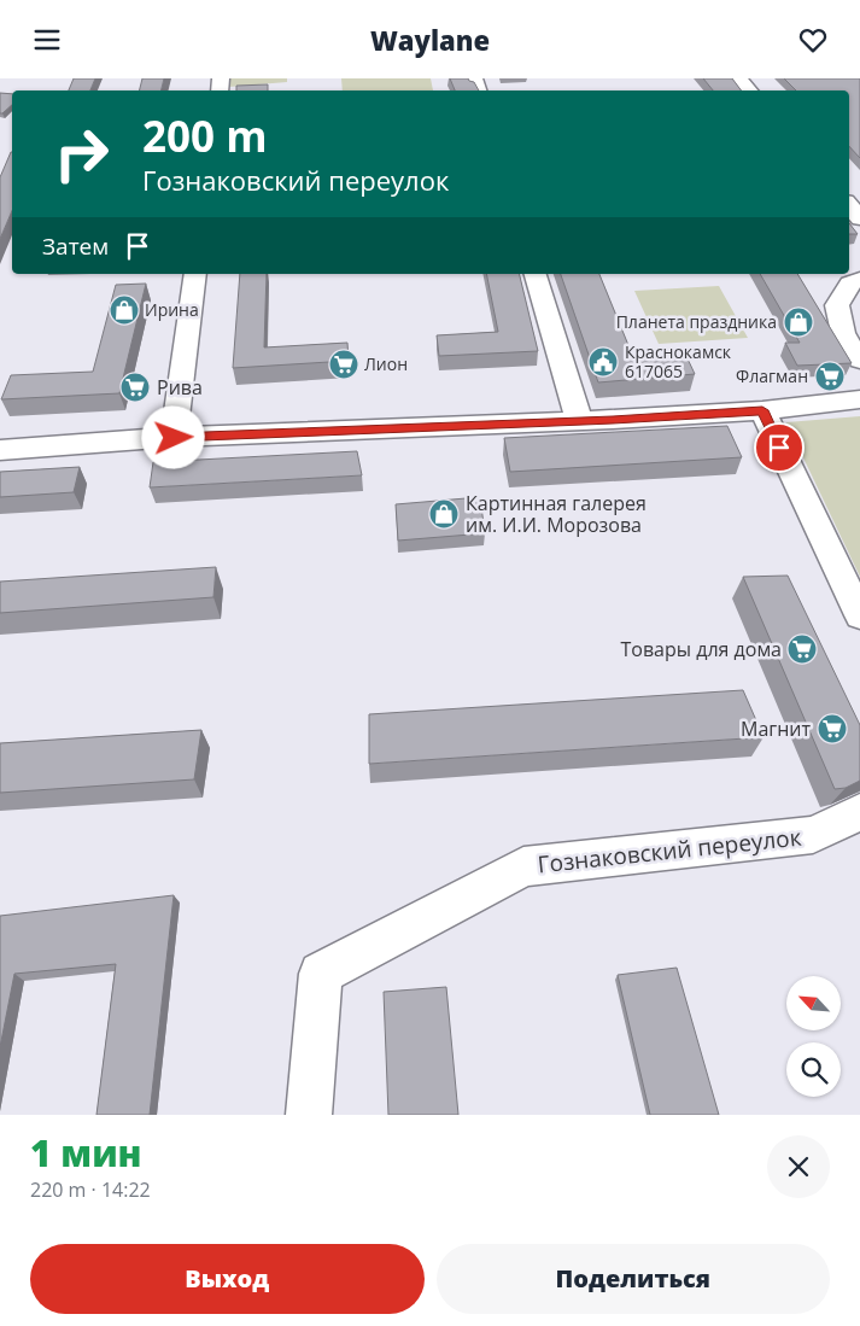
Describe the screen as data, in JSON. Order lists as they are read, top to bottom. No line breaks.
{"streets":{"street":["Гознаковский переулок"]},"places":{"shop":["Ирина","Планета праздника","Картинная галерея им. И.И. Морозова"],"public building":["Краснокамск 617065"],"supermarket":["Лион","Флагман","Рива","Товары для дома","Магнит"]},"north":"top left","page":{"header":"Waylane","turn":["200 m","Гознаковский переулок"],"then":"Затем","heading":["1 мин","220 m · 14:22"],"buttons":["Выход","Поделиться"]}}
